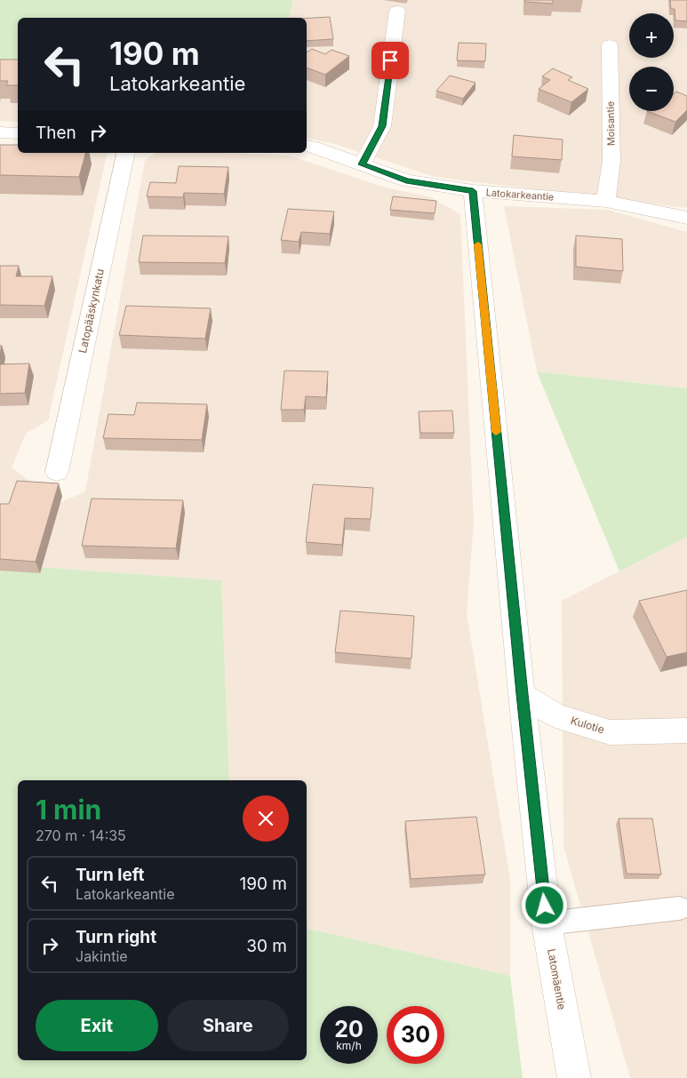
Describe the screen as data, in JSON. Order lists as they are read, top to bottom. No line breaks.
{"streets":{"street":["Moisantie","Latokarkeantie","Latopääskynkatu","Kulotie","Latomäentie"]},"crossings":[["Moisantie","Latokarkeantie"],["Latokarkeantie","Latomäentie"],["Kulotie","Latomäentie"]],"page":{"map_buttons":["+","−"],"turn":["190 m","Latokarkeantie"],"then":"Then","heading":["1 min","270 m · 14:35"],"list":[{"name":"Turn left","note":"Latokarkeantie","value":"190 m"},{"name":"Turn right","note":"Jakintie","value":"30 m"}],"buttons":["Exit","Share"],"speed":"20 km/h","limit":"30"}}
